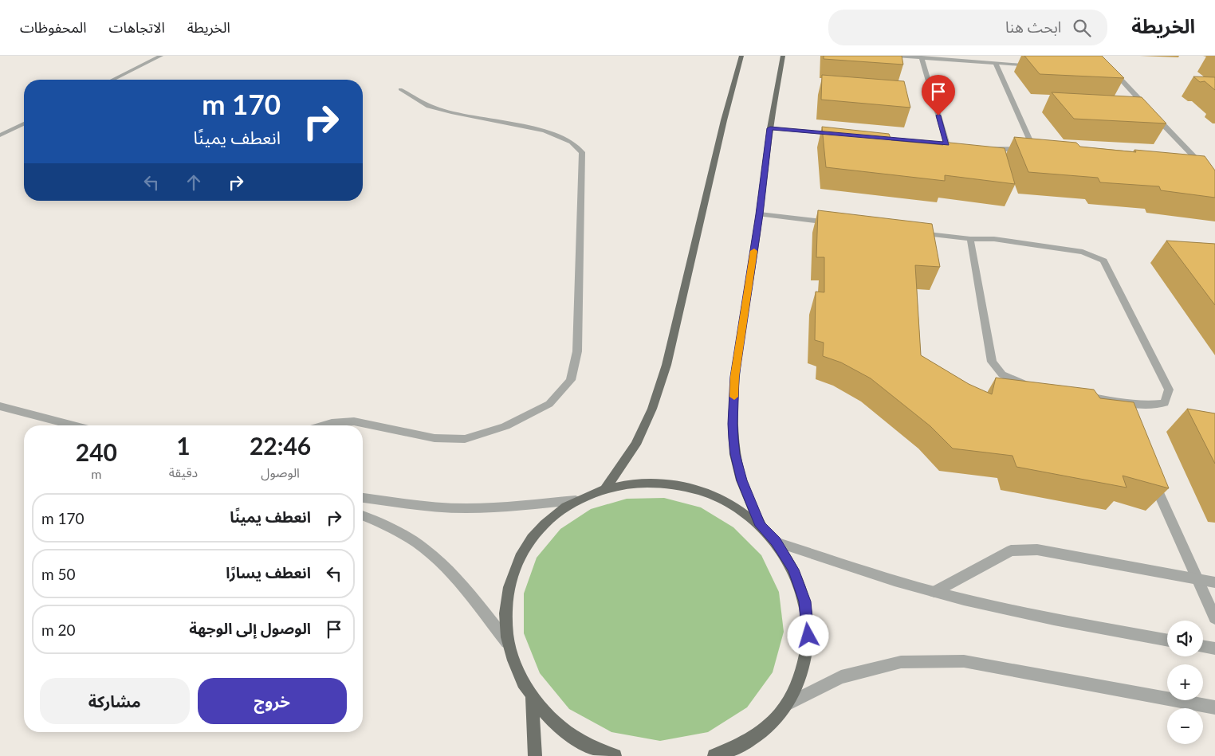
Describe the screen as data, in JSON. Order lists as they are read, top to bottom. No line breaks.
{"page":{"header":"الخريطة","search":"ابحث هنا","nav":["الخريطة","الاتجاهات","المحفوظات"],"turn":["170 m","انعطف يمينًا"],"eta":["22:46","الوصول","1","دقيقة","240","m"],"list":[{"name":"انعطف يمينًا","value":"170 m"},{"name":"انعطف يسارًا","value":"50 m"},{"name":"الوصول إلى الوجهة","value":"20 m"}],"map_buttons":["+","−"],"buttons":["خروج","مشاركة"]}}
